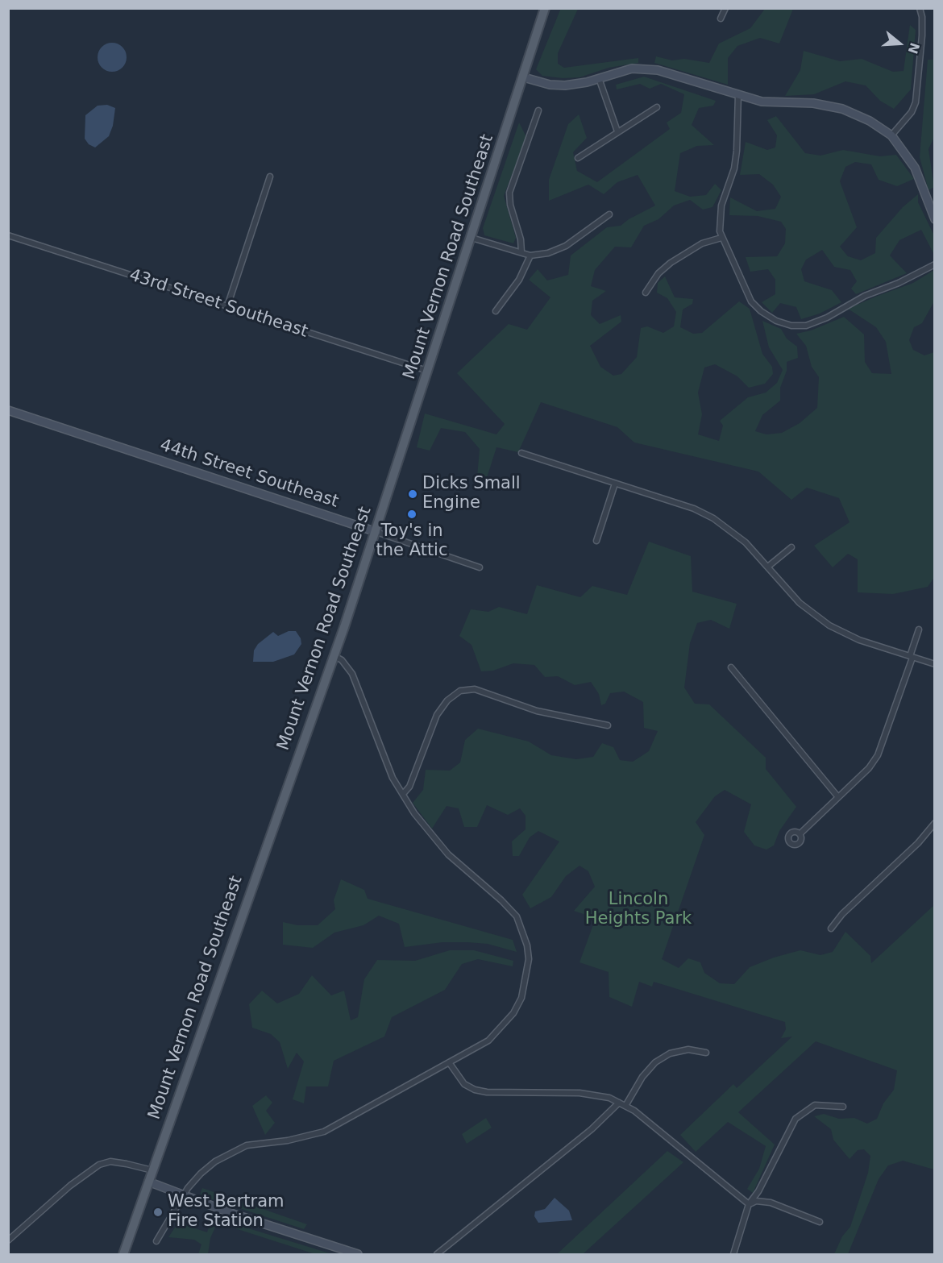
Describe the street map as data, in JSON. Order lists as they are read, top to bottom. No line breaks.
{"streets":{"main road":["Mount Vernon Road Southeast"],"street":["43rd Street Southeast","44th Street Southeast"]},"crossings":[["Mount Vernon Road Southeast","43rd Street Southeast"],["Mount Vernon Road Southeast","44th Street Southeast"]],"parks":["Lincoln Heights Park"],"places":["Dicks Small Engine","Toy's in the Attic","West Bertram Fire Station"],"north":"right"}
